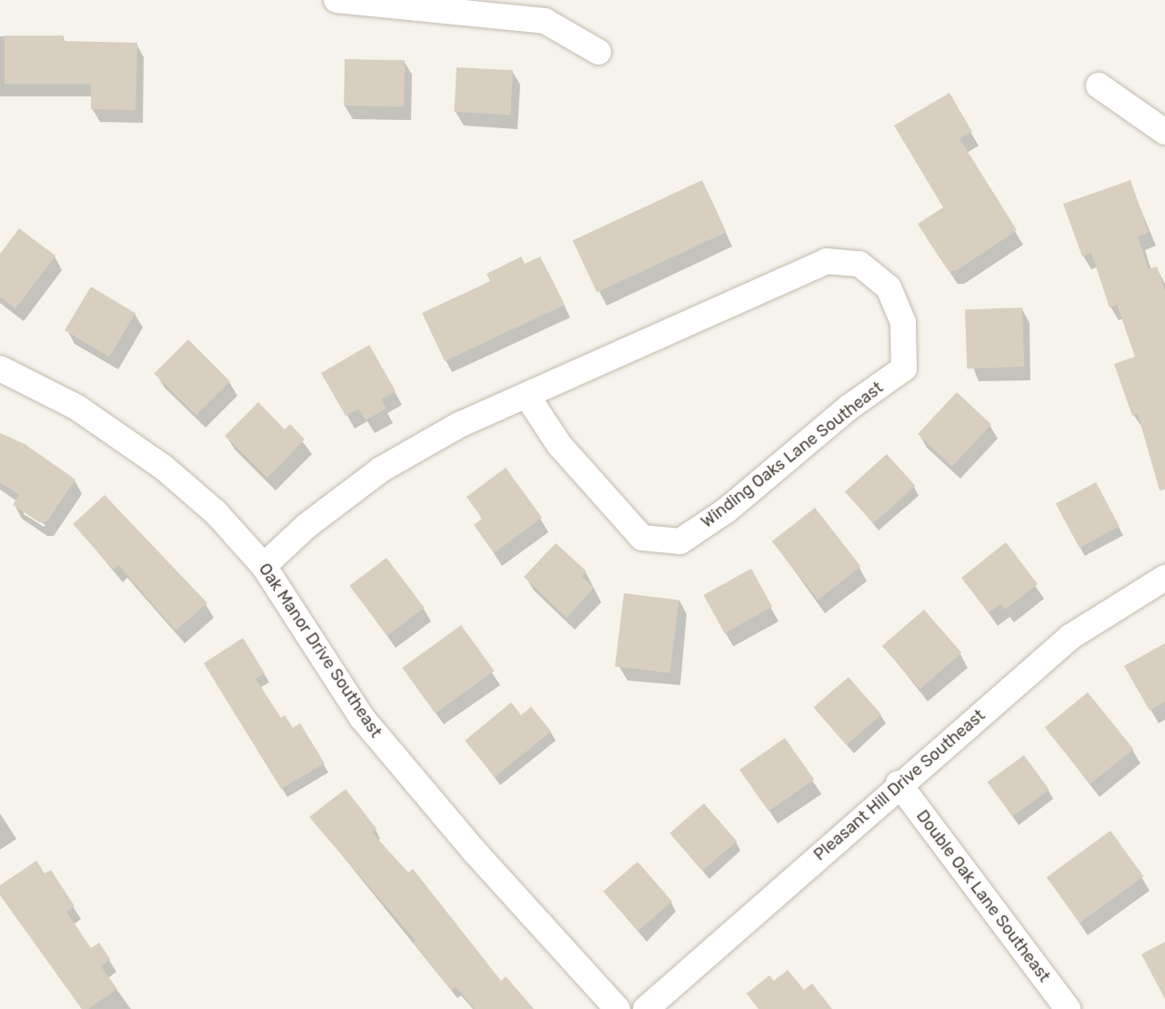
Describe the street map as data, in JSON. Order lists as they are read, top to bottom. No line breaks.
{"streets":{"street":["Winding Oaks Lane Southeast","Oak Manor Drive Southeast","Pleasant Hill Drive Southeast","Double Oak Lane Southeast"]},"crossings":[["Winding Oaks Lane Southeast","Oak Manor Drive Southeast"],["Pleasant Hill Drive Southeast","Double Oak Lane Southeast"]]}
